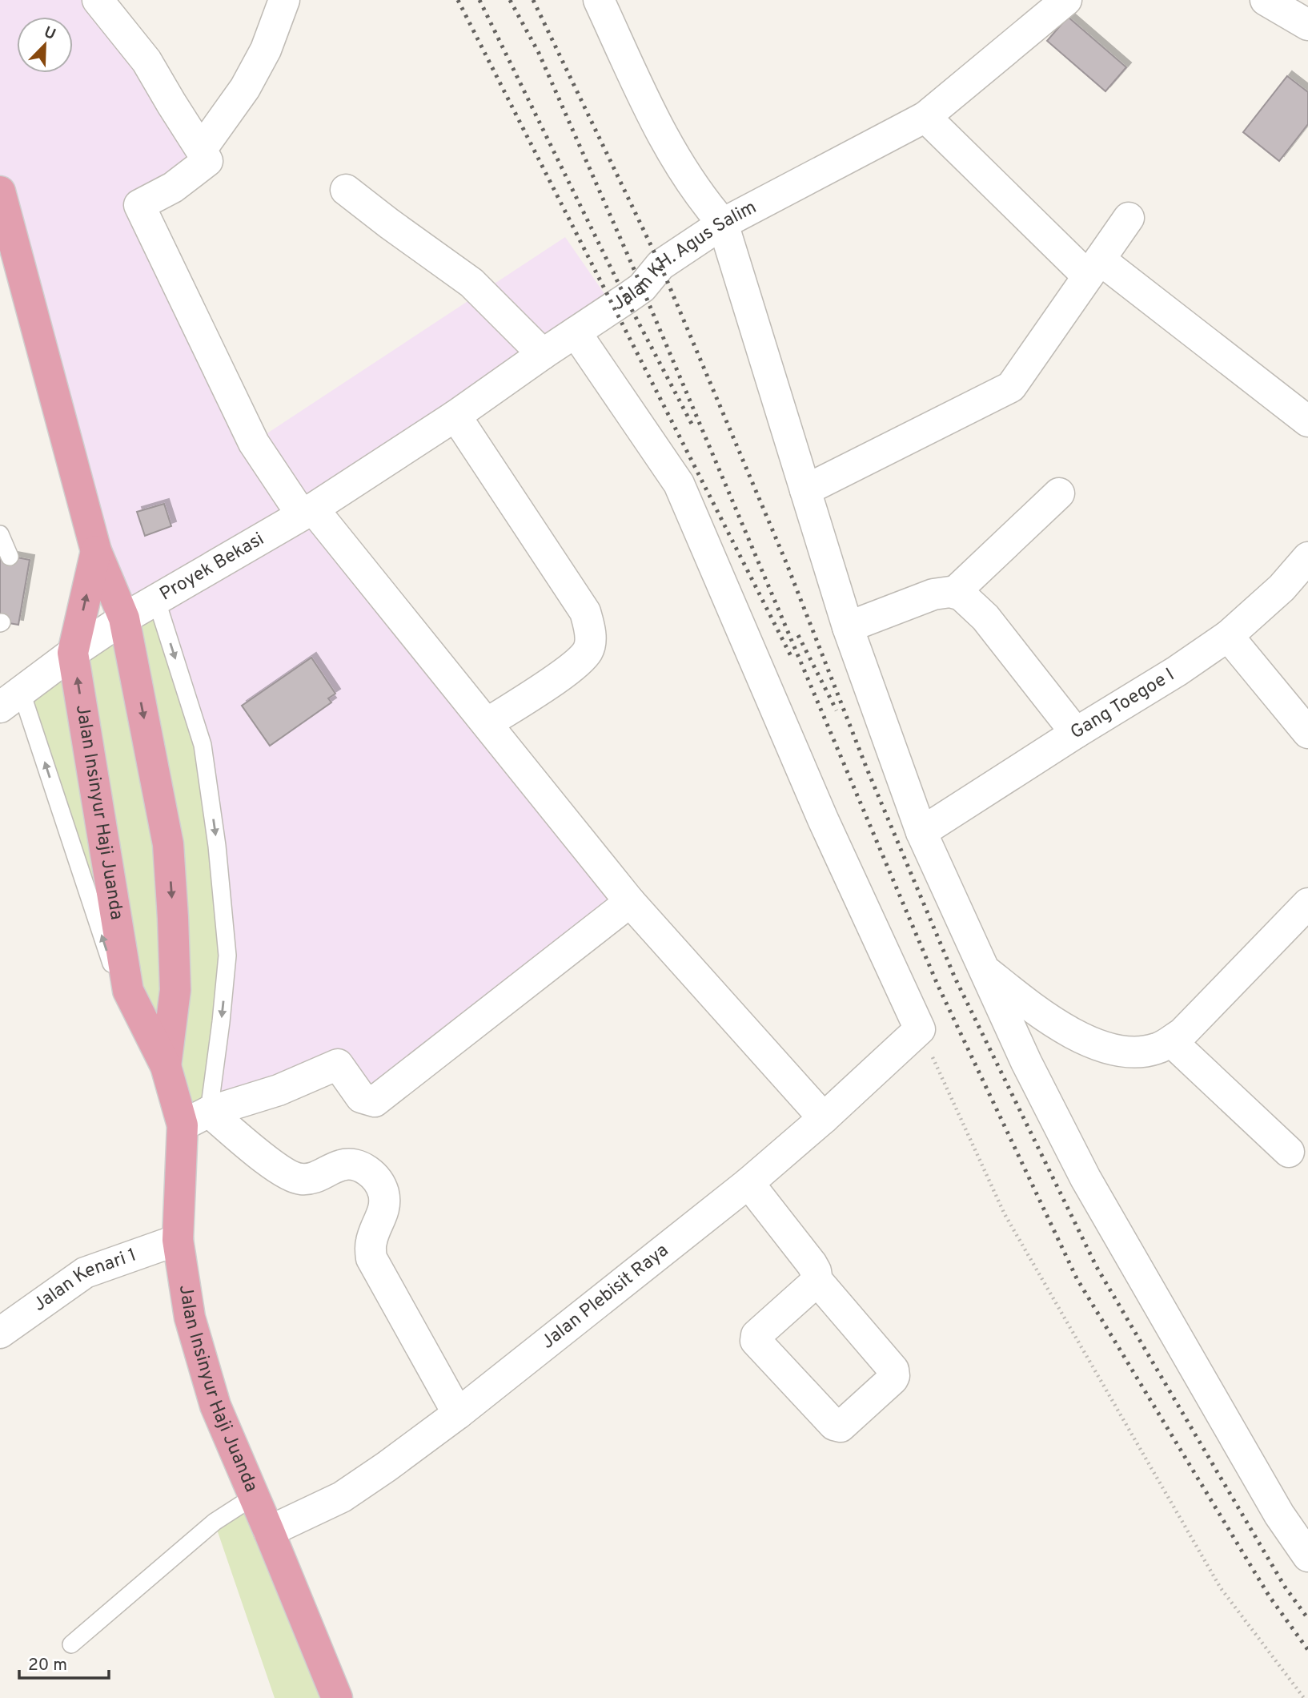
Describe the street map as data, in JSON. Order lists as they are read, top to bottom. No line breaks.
{"streets":{"main road":["Jalan Insinyur Haji Juanda"],"street":["Jalan KH. Agus Salim","Proyek Bekasi","Gang Toegoe I","Jalan Kenari 1","Jalan Plebisit Raya"]},"crossings":[["Jalan KH. Agus Salim","Proyek Bekasi"],["Proyek Bekasi","Jalan Insinyur Haji Juanda"],["Jalan Insinyur Haji Juanda","Jalan Kenari 1"],["Jalan Insinyur Haji Juanda","Jalan Plebisit Raya"]],"scale_bar":"20 m","north":"top right"}
